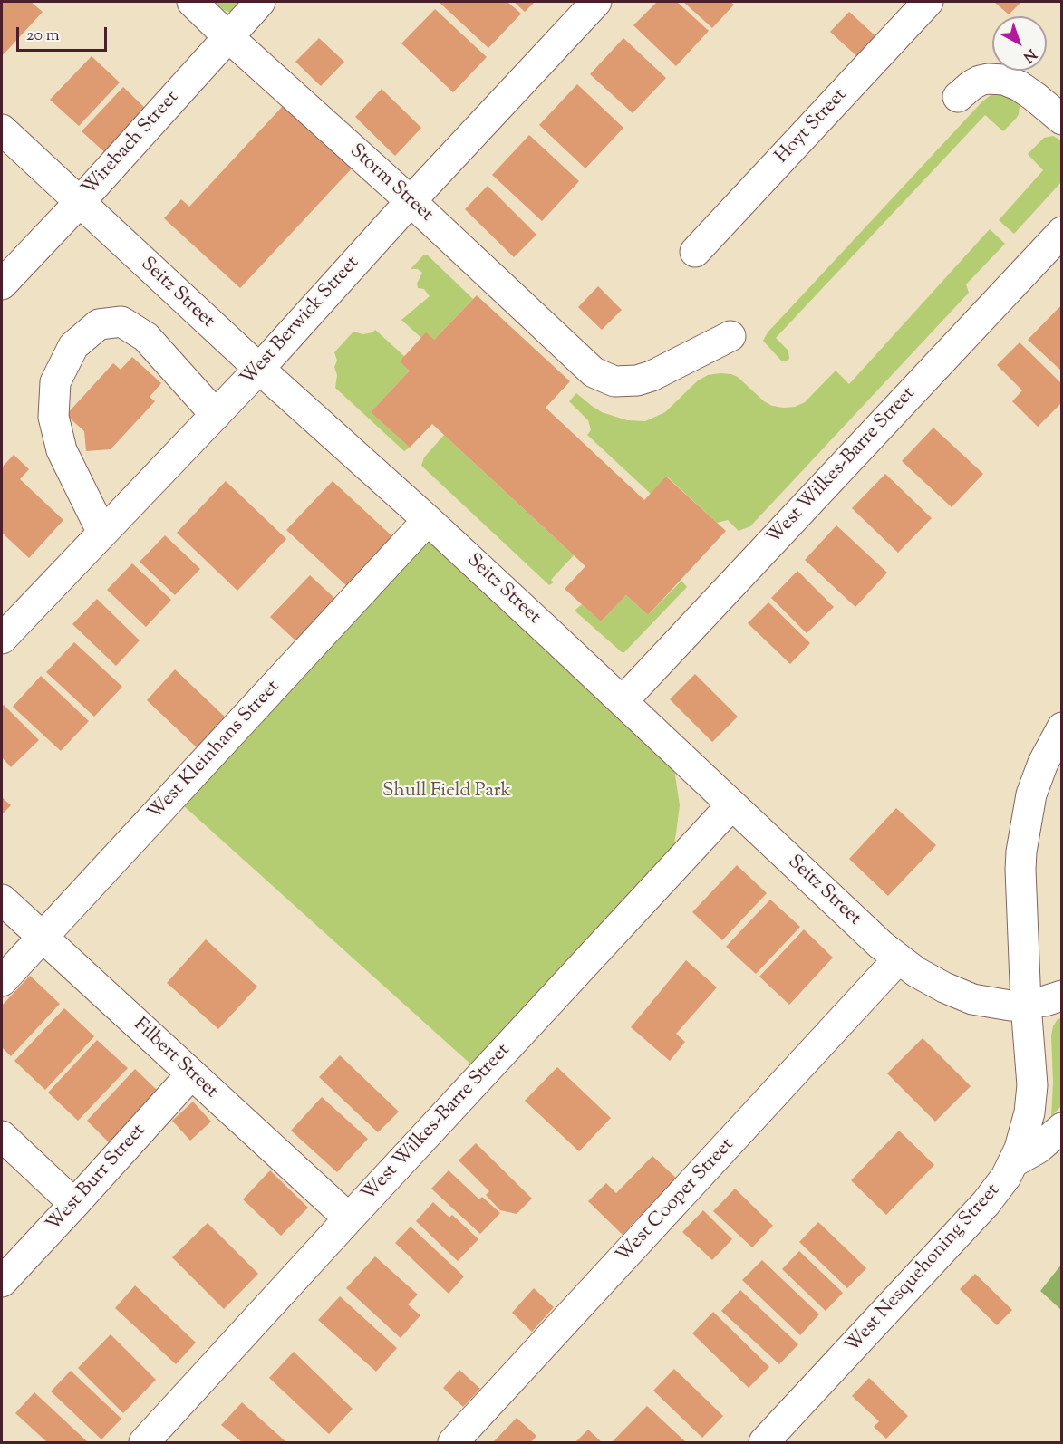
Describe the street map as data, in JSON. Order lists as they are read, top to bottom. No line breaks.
{"streets":{"street":["Hoyt Street","Wirebach Street","Storm Street","Seitz Street","West Berwick Street","West Wilkes-Barre Street","West Kleinhans Street","Filbert Street","West Burr Street","West Cooper Street","West Nesquehoning Street"]},"crossings":[["Wirebach Street","Storm Street"],["Wirebach Street","Seitz Street"],["Storm Street","West Berwick Street"],["Seitz Street","West Berwick Street"],["Seitz Street","West Wilkes-Barre Street"],["Seitz Street","West Kleinhans Street"],["Seitz Street","West Cooper Street"],["Seitz Street","West Nesquehoning Street"],["West Wilkes-Barre Street","Filbert Street"],["West Kleinhans Street","Filbert Street"],["Filbert Street","West Burr Street"]],"parks":["Shull Field Park"],"scale_bar":"20 m","north":"bottom right"}
